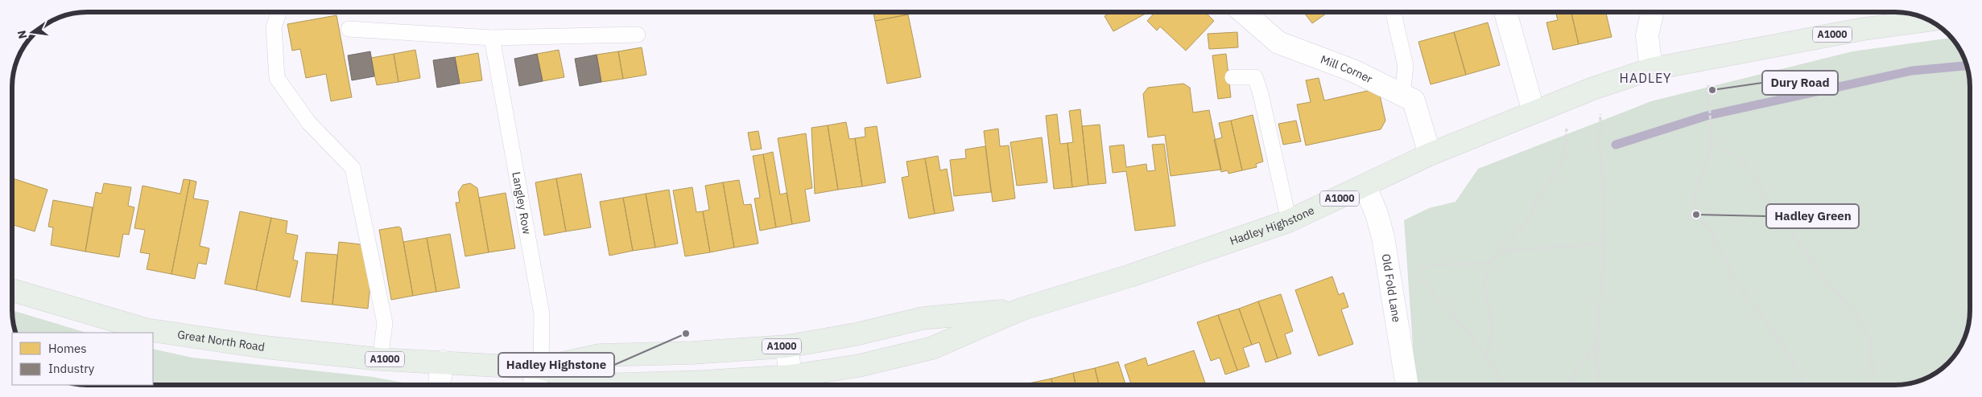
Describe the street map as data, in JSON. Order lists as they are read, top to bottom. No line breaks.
{"streets":{"main road":["A1000","Hadley Highstone","Great North Road"],"street":["Mill Corner","Old Fold Lane"],"lane":["Langley Row"]},"crossings":[["A1000","Hadley Highstone"],["Mill Corner","Hadley Highstone"],["Langley Row","Hadley Highstone"],["Hadley Highstone","Old Fold Lane"],["Hadley Highstone","Great North Road"]],"districts":["HADLEY"],"places":["Dury Road","Hadley Green","Hadley Highstone"],"legend":["Homes","Industry"],"north":"left"}
